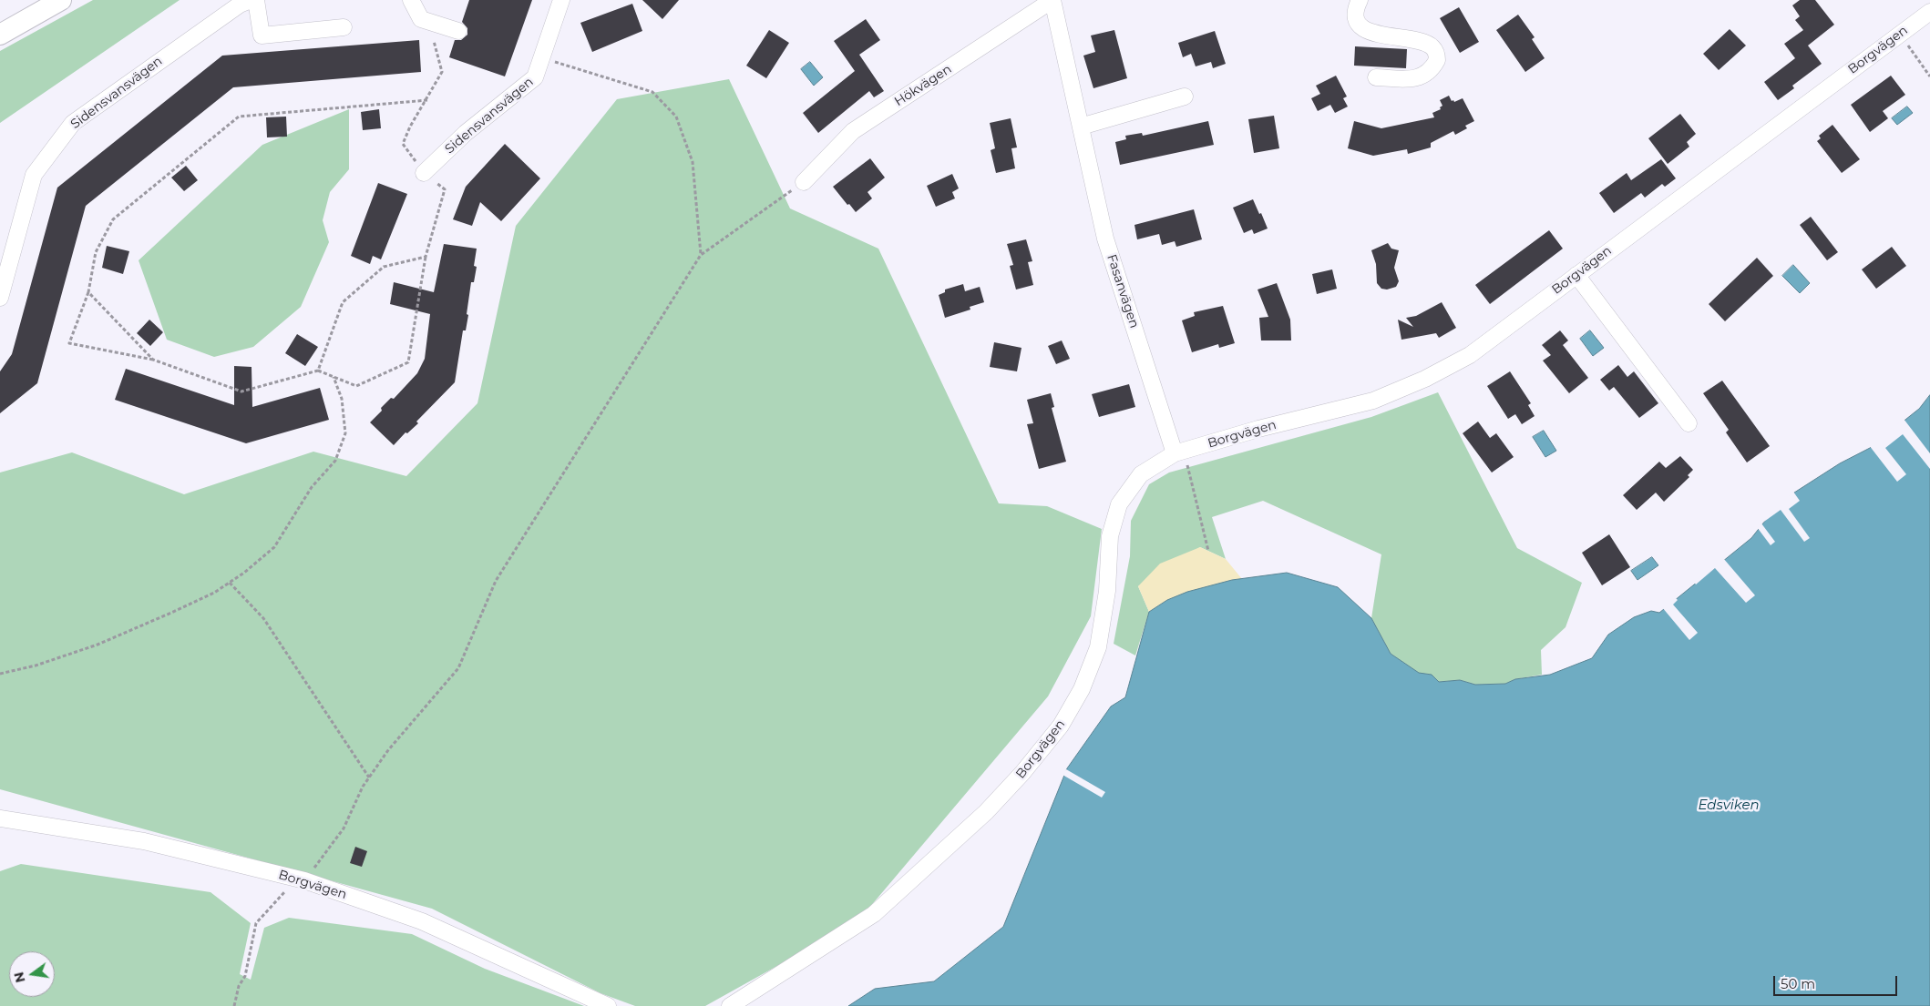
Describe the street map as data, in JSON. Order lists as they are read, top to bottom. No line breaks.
{"streets":{"street":["Borgvägen","Hökvägen","Sidensvansvägen","Fasanvägen"]},"crossings":[["Borgvägen","Fasanvägen"],["Hökvägen","Fasanvägen"]],"water":["Edsviken"],"scale_bar":"50 m","north":"left"}
